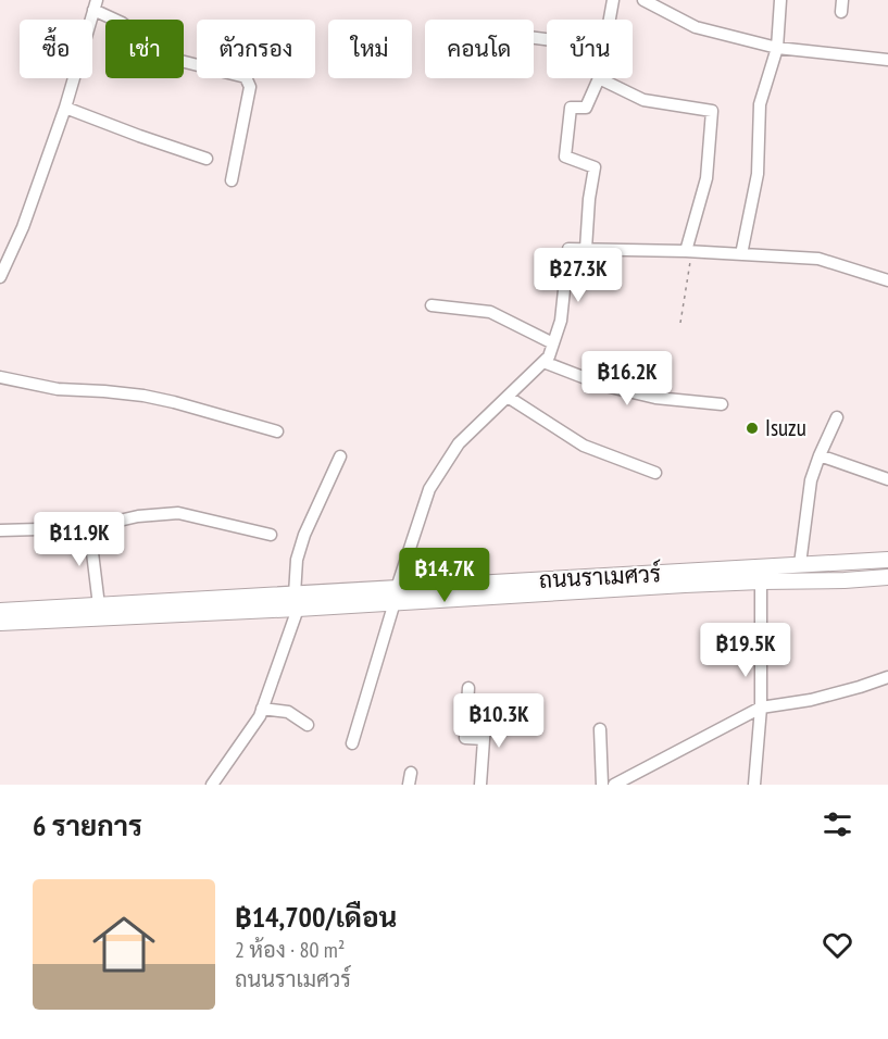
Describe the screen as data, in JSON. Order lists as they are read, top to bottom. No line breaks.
{"streets":{"main road":["ถนนราเมศวร์"]},"places":["Isuzu"],"page":{"chip":["ซื้อ","เช่า","ตัวกรอง","ใหม่","คอนโด","บ้าน"],"price":["฿27.3K","฿16.2K","฿11.9K","฿14.7K","฿19.5K","฿10.3K"],"heading":"6 รายการ","list":[{"name":"฿14,700/เดือน","note":"2 ห้อง · 80 m² · ถนนราเมศวร์"}]}}
